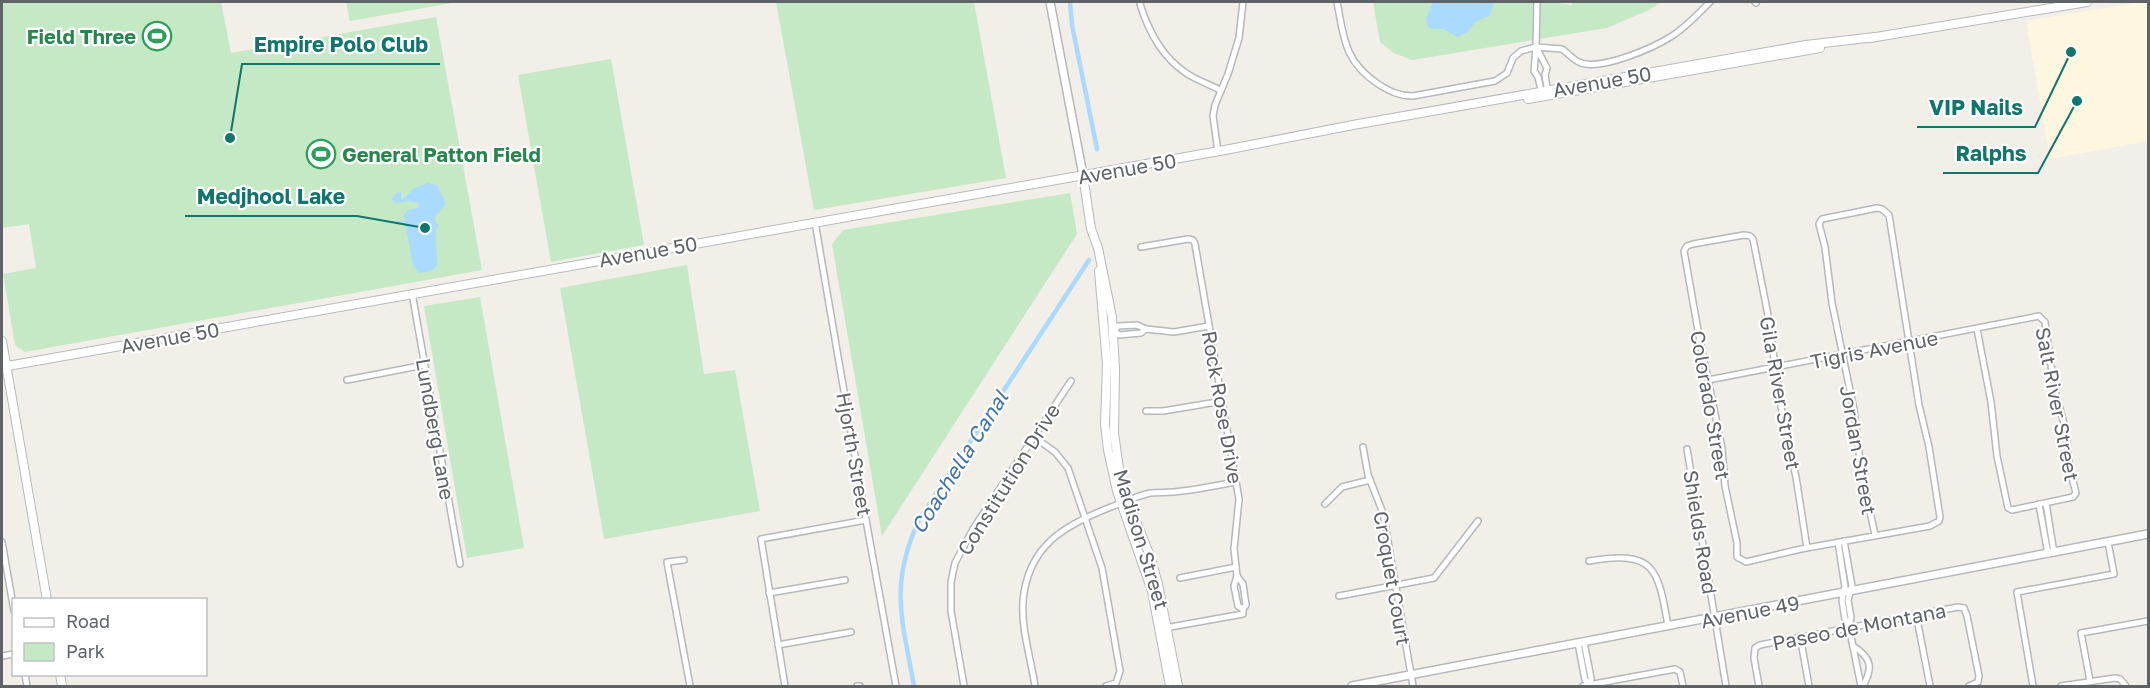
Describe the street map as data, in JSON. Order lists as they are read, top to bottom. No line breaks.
{"streets":{"main road":["Avenue 50","Madison Street"],"street":["Tigris Avenue","Gila River Street","Salt River Street","Colorado Street","Rock Rose Drive","Lundberg Lane","Jordan Street","Hjorth Street","Constitution Drive","Shields Road","Croquet Court","Avenue 49","Paseo de Montana"]},"crossings":[["Avenue 50","Lundberg Lane"],["Avenue 50","Hjorth Street"],["Avenue 50","Madison Street"],["Tigris Avenue","Gila River Street"],["Tigris Avenue","Salt River Street"],["Tigris Avenue","Colorado Street"],["Tigris Avenue","Jordan Street"],["Gila River Street","Colorado Street"],["Rock Rose Drive","Madison Street"],["Shields Road","Avenue 49"],["Croquet Court","Avenue 49"]],"water":["Coachella Canal"],"places":{"sports":["Field Three","General Patton Field"],"other":["VIP Nails","Ralphs","Empire Polo Club","Medjhool Lake"]},"legend":["Road","Park"]}
